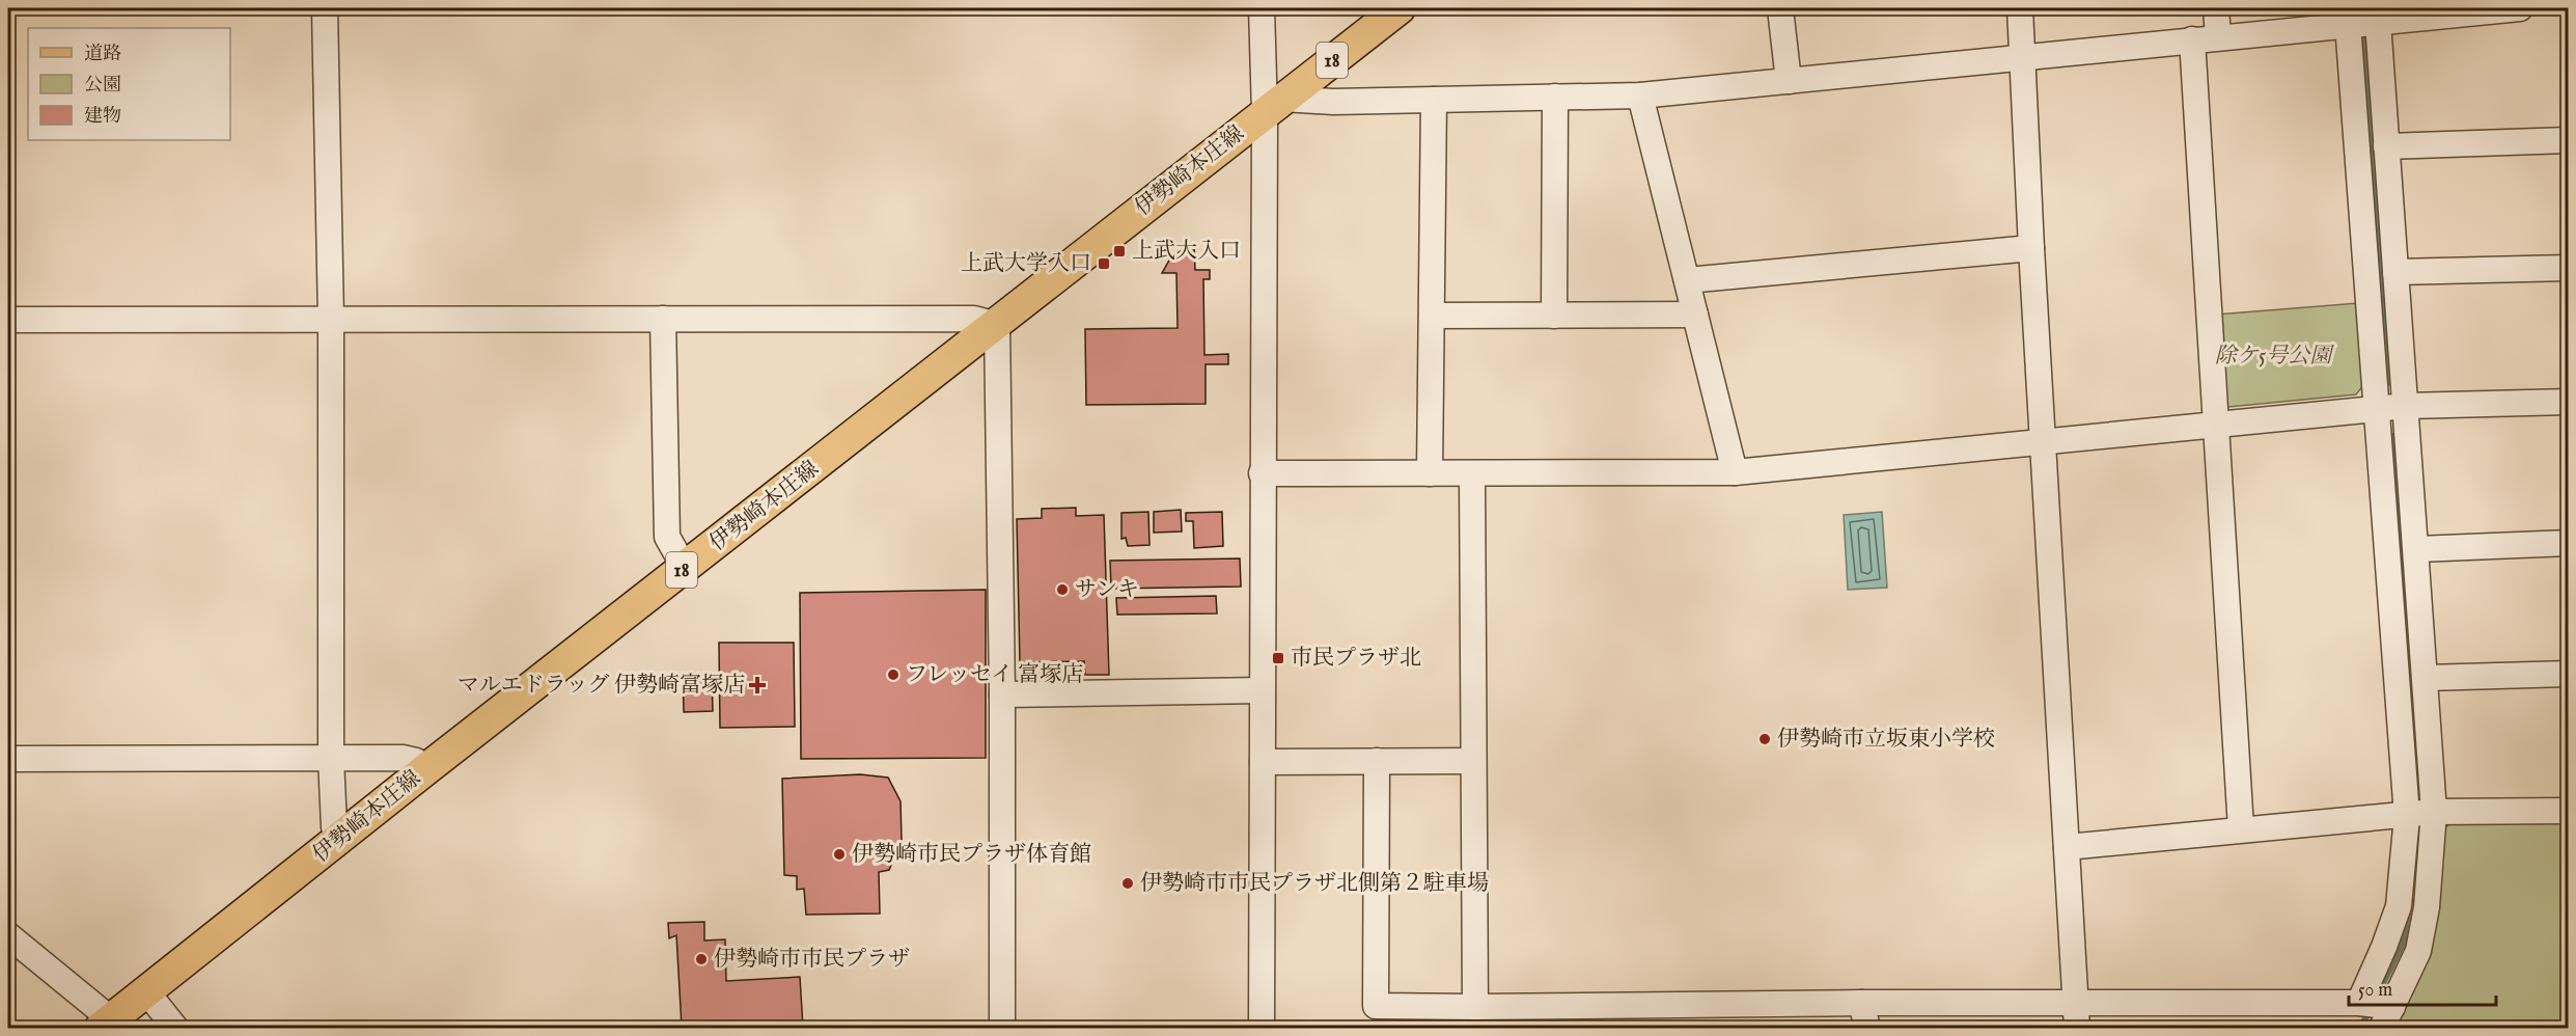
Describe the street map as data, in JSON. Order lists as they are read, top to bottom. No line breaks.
{"streets":{"main road":["18","伊勢崎本庄線"]},"parks":["除ケ5号公園"],"places":{"transit":["上武大入口","上武大学入口","市民プラザ北"],"other":["サンキ","フレッセイ 富塚店","伊勢崎市立坂東小学校","伊勢崎市民プラザ体育館","伊勢崎市市民プラザ北側第２駐車場","伊勢崎市市民プラザ"],"health":["マルエドラッグ 伊勢崎富塚店"]},"legend":["道路","公園","建物"],"scale_bar":"50 m"}
